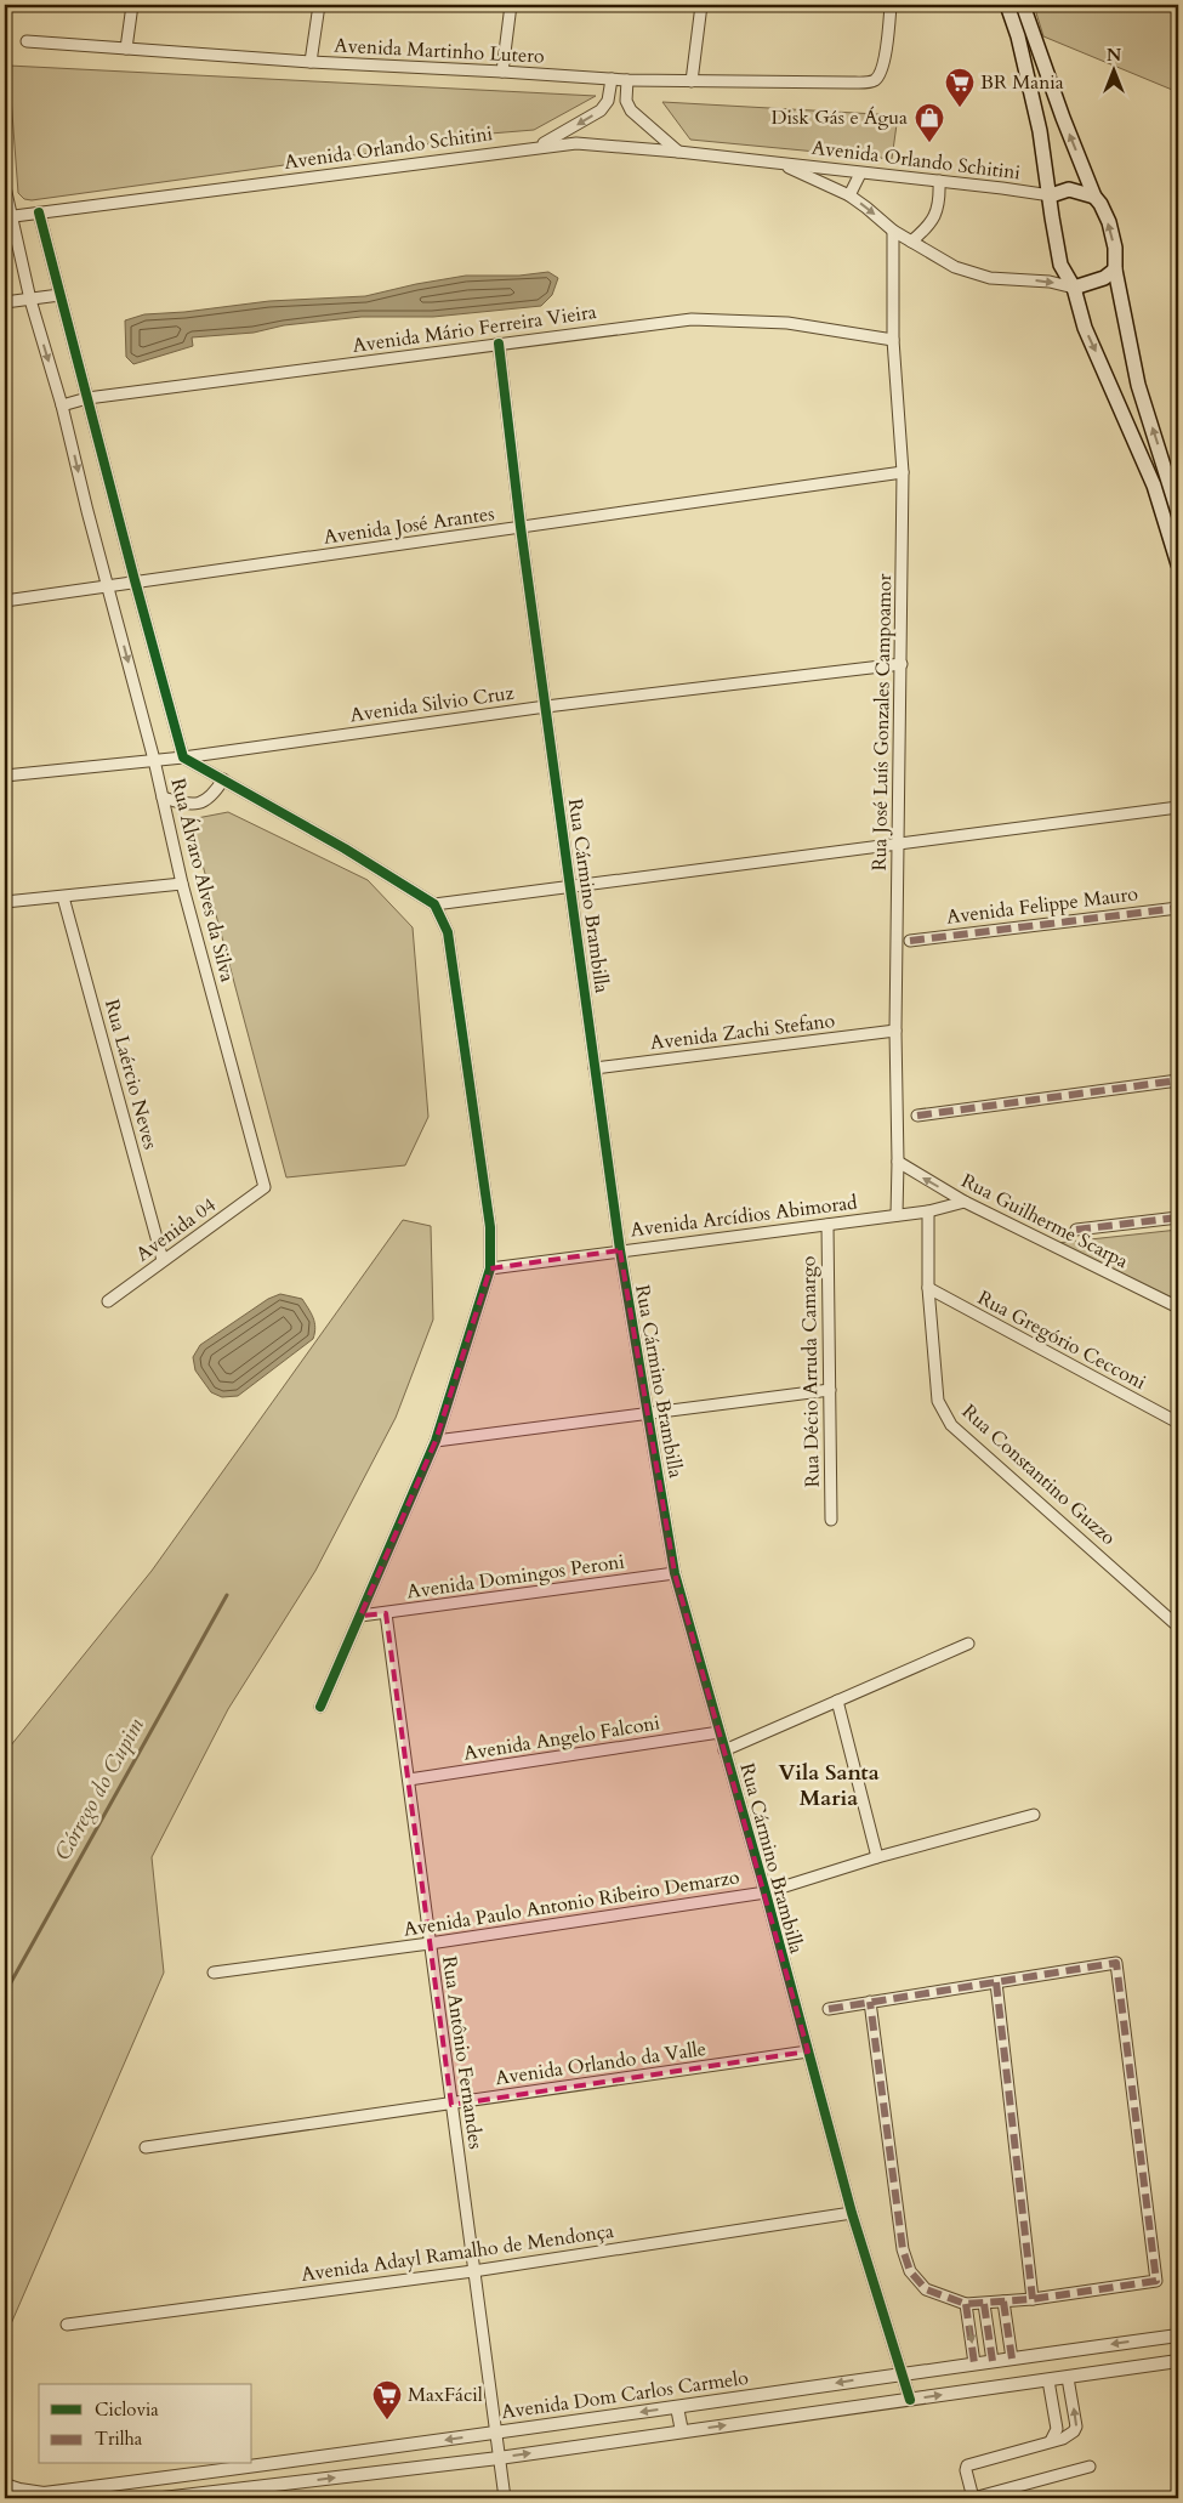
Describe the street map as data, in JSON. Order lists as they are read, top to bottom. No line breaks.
{"streets":{"street":["Avenida Martinho Lutero","Avenida Orlando Schitini","Avenida Mário Ferreira Vieira","Avenida José Arantes","Avenida Silvio Cruz","Rua José Luís Gonzales Campoamor","Rua Álvaro Alves da Silva","Rua Cármino Brambilla","Avenida Felippe Mauro","Avenida Zachi Stefano","Rua Laércio Neves","Avenida Arcídios Abimorad","Rua Guilherme Scarpa","Avenida 04","Rua Gregório Cecconi","Rua Décio Arruda Camargo","Rua Constantino Guzzo","Avenida Domingos Peroni","Avenida Angelo Falconi","Avenida Paulo Antonio Ribeiro Demarzo","Rua Antônio Fernandes","Avenida Orlando da Valle","Avenida Adayl Ramalho de Mendonça","Avenida Dom Carlos Carmelo"]},"crossings":[["Avenida Orlando Schitini","Rua José Luís Gonzales Campoamor"],["Avenida Orlando Schitini","Rua Álvaro Alves da Silva"],["Avenida Mário Ferreira Vieira","Rua José Luís Gonzales Campoamor"],["Avenida Mário Ferreira Vieira","Rua Álvaro Alves da Silva"],["Avenida Mário Ferreira Vieira","Rua Cármino Brambilla"],["Avenida José Arantes","Rua José Luís Gonzales Campoamor"],["Avenida José Arantes","Rua Álvaro Alves da Silva"],["Avenida José Arantes","Rua Cármino Brambilla"],["Avenida Silvio Cruz","Rua José Luís Gonzales Campoamor"],["Avenida Silvio Cruz","Rua Álvaro Alves da Silva"],["Avenida Silvio Cruz","Rua Cármino Brambilla"],["Rua José Luís Gonzales Campoamor","Avenida Zachi Stefano"],["Rua José Luís Gonzales Campoamor","Avenida Arcídios Abimorad"],["Rua José Luís Gonzales Campoamor","Rua Guilherme Scarpa"],["Rua Álvaro Alves da Silva","Avenida 04"],["Rua Cármino Brambilla","Avenida Zachi Stefano"],["Rua Cármino Brambilla","Avenida Arcídios Abimorad"],["Rua Cármino Brambilla","Avenida Domingos Peroni"],["Rua Cármino Brambilla","Avenida Angelo Falconi"],["Rua Cármino Brambilla","Avenida Paulo Antonio Ribeiro Demarzo"],["Rua Cármino Brambilla","Avenida Orlando da Valle"],["Rua Cármino Brambilla","Avenida Adayl Ramalho de Mendonça"],["Rua Cármino Brambilla","Avenida Dom Carlos Carmelo"],["Rua Laércio Neves","Avenida 04"],["Avenida Arcídios Abimorad","Rua Guilherme Scarpa"],["Avenida Arcídios Abimorad","Rua Décio Arruda Camargo"],["Avenida Arcídios Abimorad","Rua Constantino Guzzo"],["Rua Gregório Cecconi","Rua Constantino Guzzo"],["Avenida Domingos Peroni","Rua Antônio Fernandes"],["Avenida Angelo Falconi","Rua Antônio Fernandes"],["Avenida Paulo Antonio Ribeiro Demarzo","Rua Antônio Fernandes"],["Rua Antônio Fernandes","Avenida Orlando da Valle"],["Rua Antônio Fernandes","Avenida Adayl Ramalho de Mendonça"],["Rua Antônio Fernandes","Avenida Dom Carlos Carmelo"]],"districts":["Vila Santa Maria"],"water":["Córrego do Cupim"],"places":{"supermarket":["BR Mania","MaxFácil"],"shop":["Disk Gás e Água"]},"legend":["Ciclovia","Trilha"],"north":"top"}
